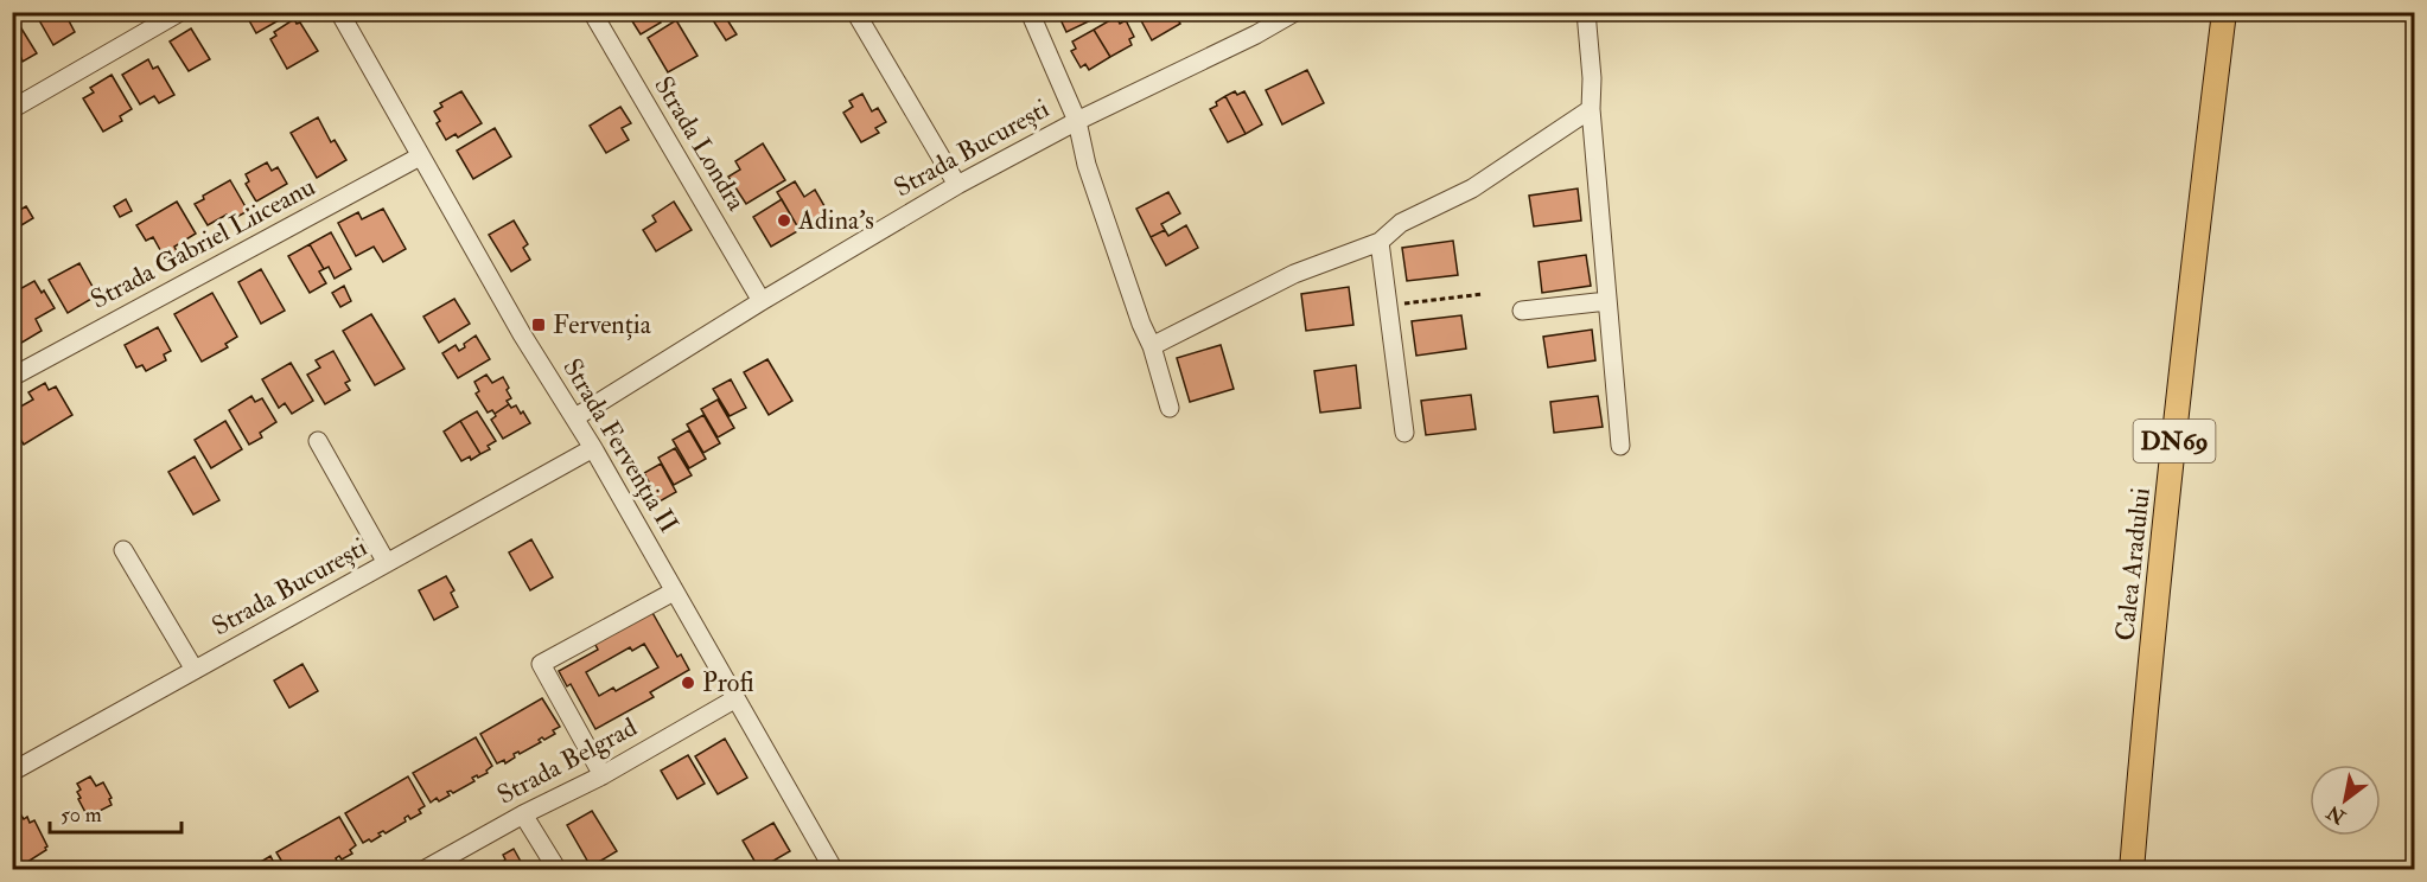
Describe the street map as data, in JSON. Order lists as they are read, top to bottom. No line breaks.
{"streets":{"main road":["DN69","Calea Aradului"],"street":["Strada Londra","Strada București","Strada Gabriel Liiceanu","Strada Fervenția II","Strada Belgrad"]},"crossings":[["Strada Londra","Strada București"],["Strada București","Strada Fervenția II"],["Strada Gabriel Liiceanu","Strada Fervenția II"],["Strada Fervenția II","Strada Belgrad"]],"places":{"other":["Adina's","Profi"],"transit":["Fervenția"]},"scale_bar":"50 m","north":"bottom left"}
